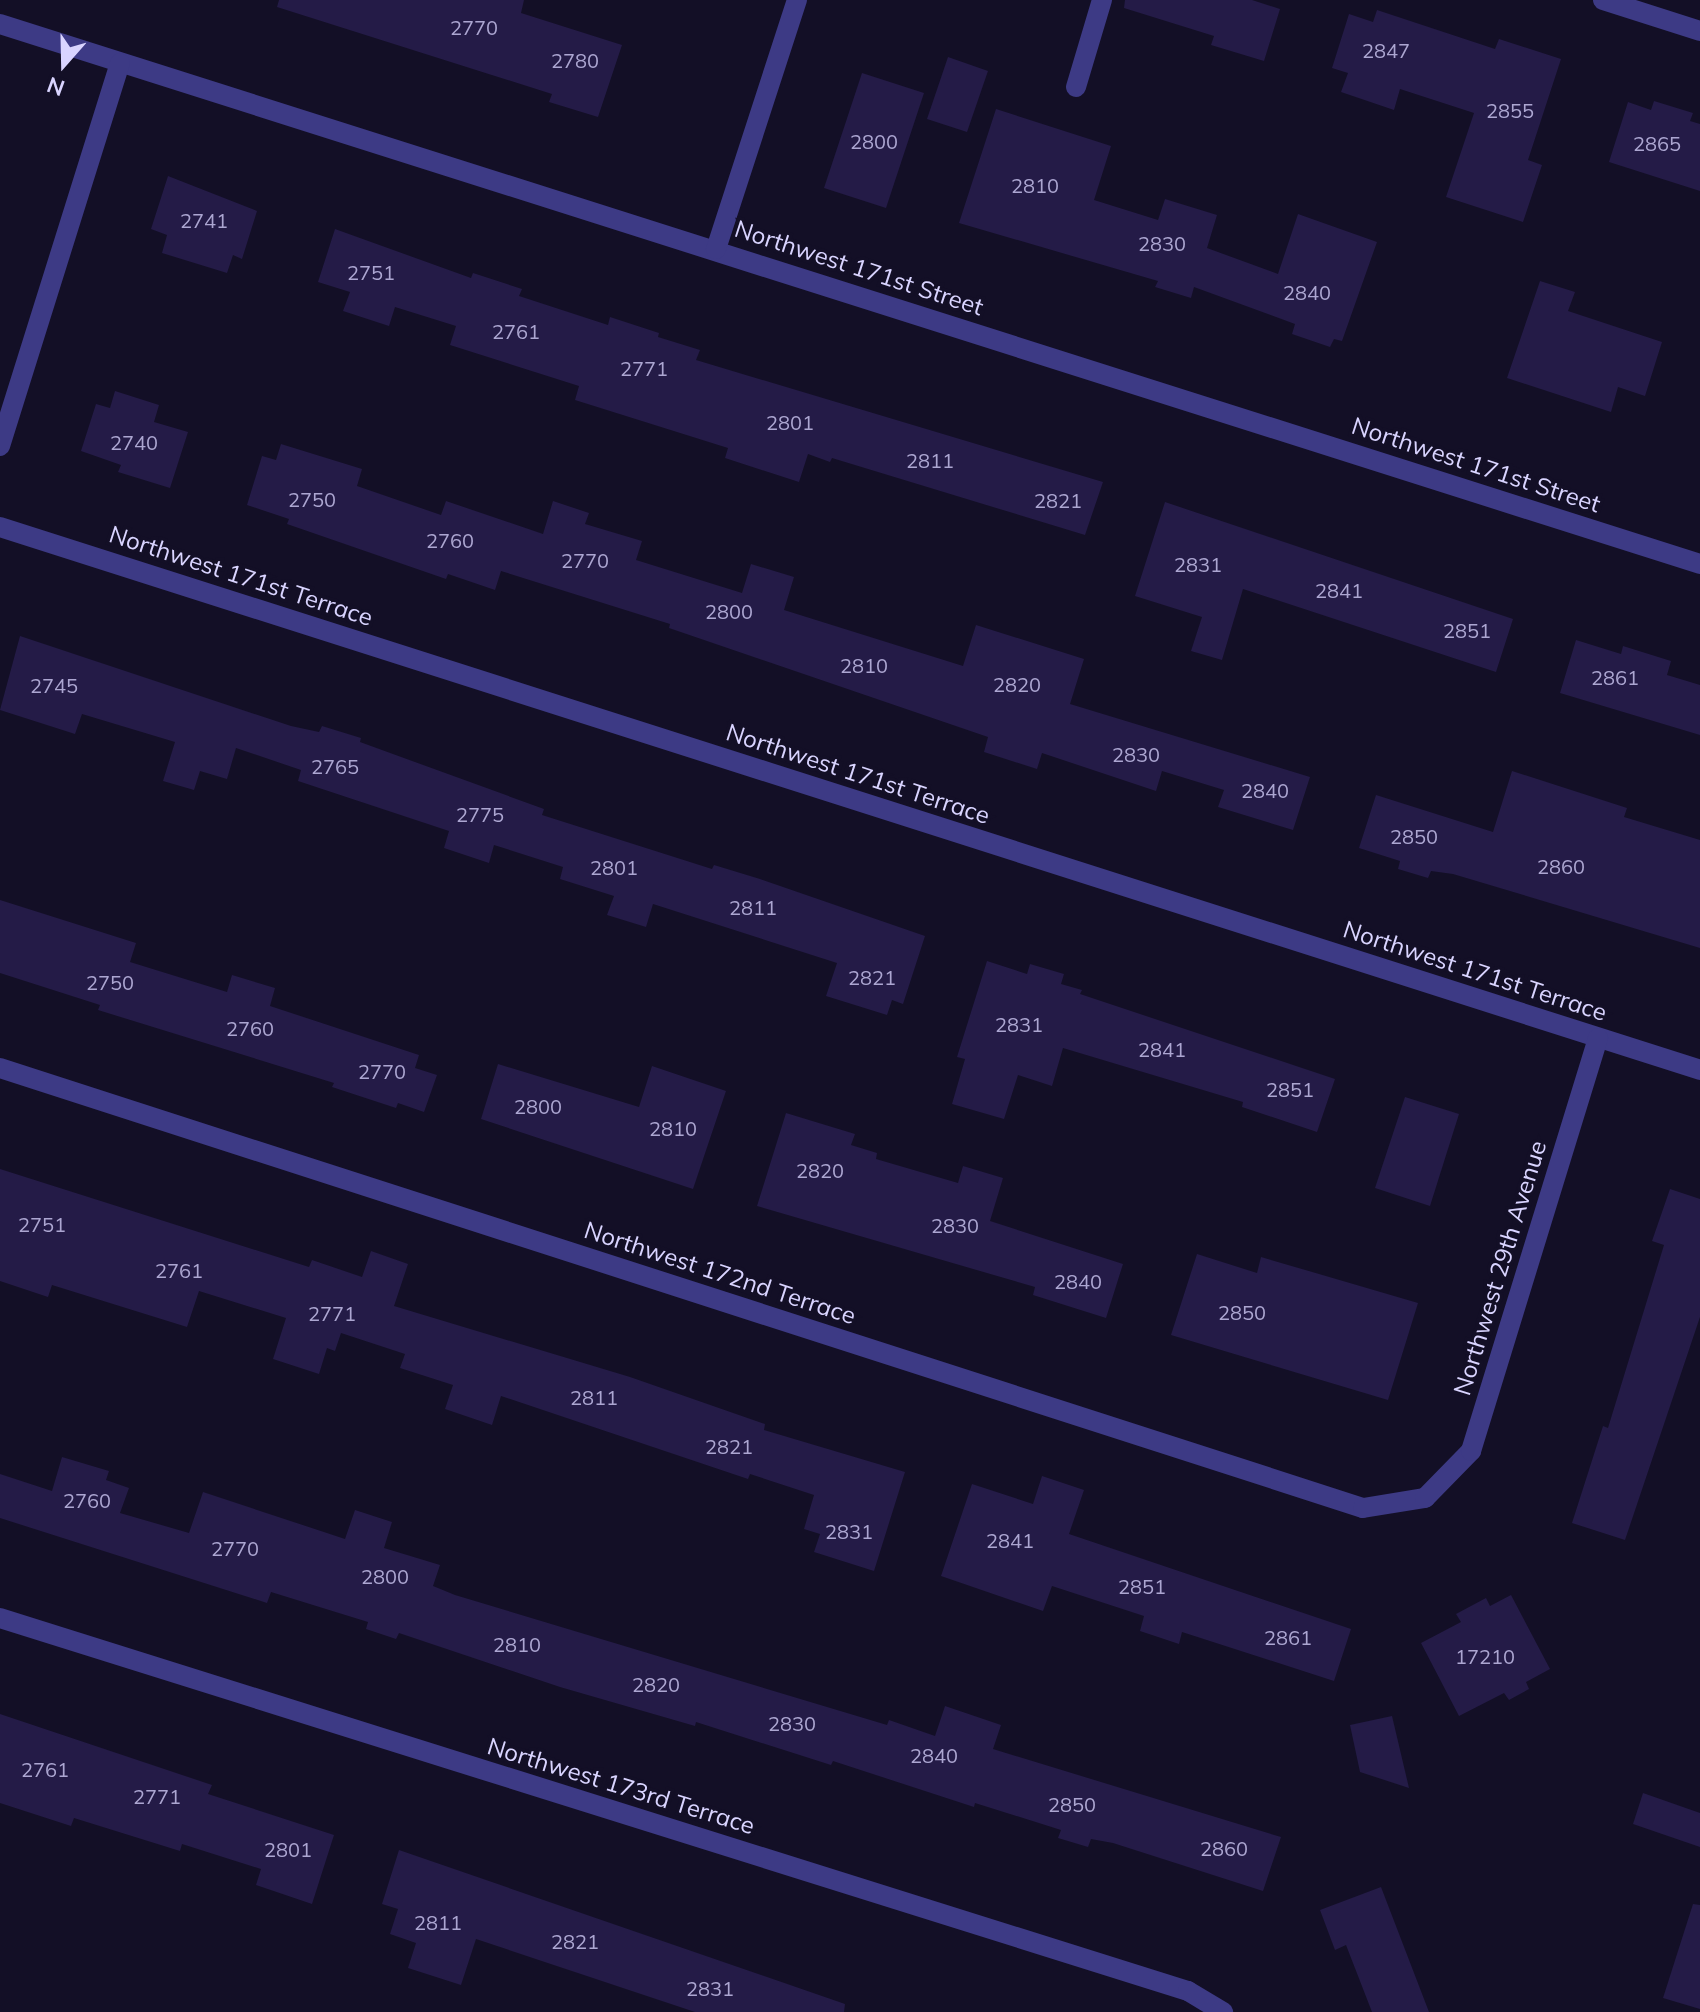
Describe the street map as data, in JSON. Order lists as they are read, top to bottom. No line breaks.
{"streets":{"street":["Northwest 171st Street","Northwest 171st Terrace","Northwest 29th Avenue","Northwest 172nd Terrace","Northwest 173rd Terrace"]},"crossings":[["Northwest 171st Terrace","Northwest 29th Avenue"],["Northwest 29th Avenue","Northwest 172nd Terrace"]],"house_numbers":["2770","2847","2780","2855","2800","2865","2810","2741","2830","2751","2840","2761","2771","2801","2740","2811","2750","2821","2760","2770","2831","2841","2800","2851","2810","2861","2820","2745","2830","2765","2840","2775","2850","2860","2801","2811","2821","2750","2831","2760","2841","2770","2851","2800","2810","2820","2751","2830","2761","2840","2850","2771","2811","2821","2760","2831","2841","2770","2800","2851","2861","2810","17210","2820","2830","2840","2761","2771","2850","2860","2801","2811","2821","2831"],"north":"bottom"}
